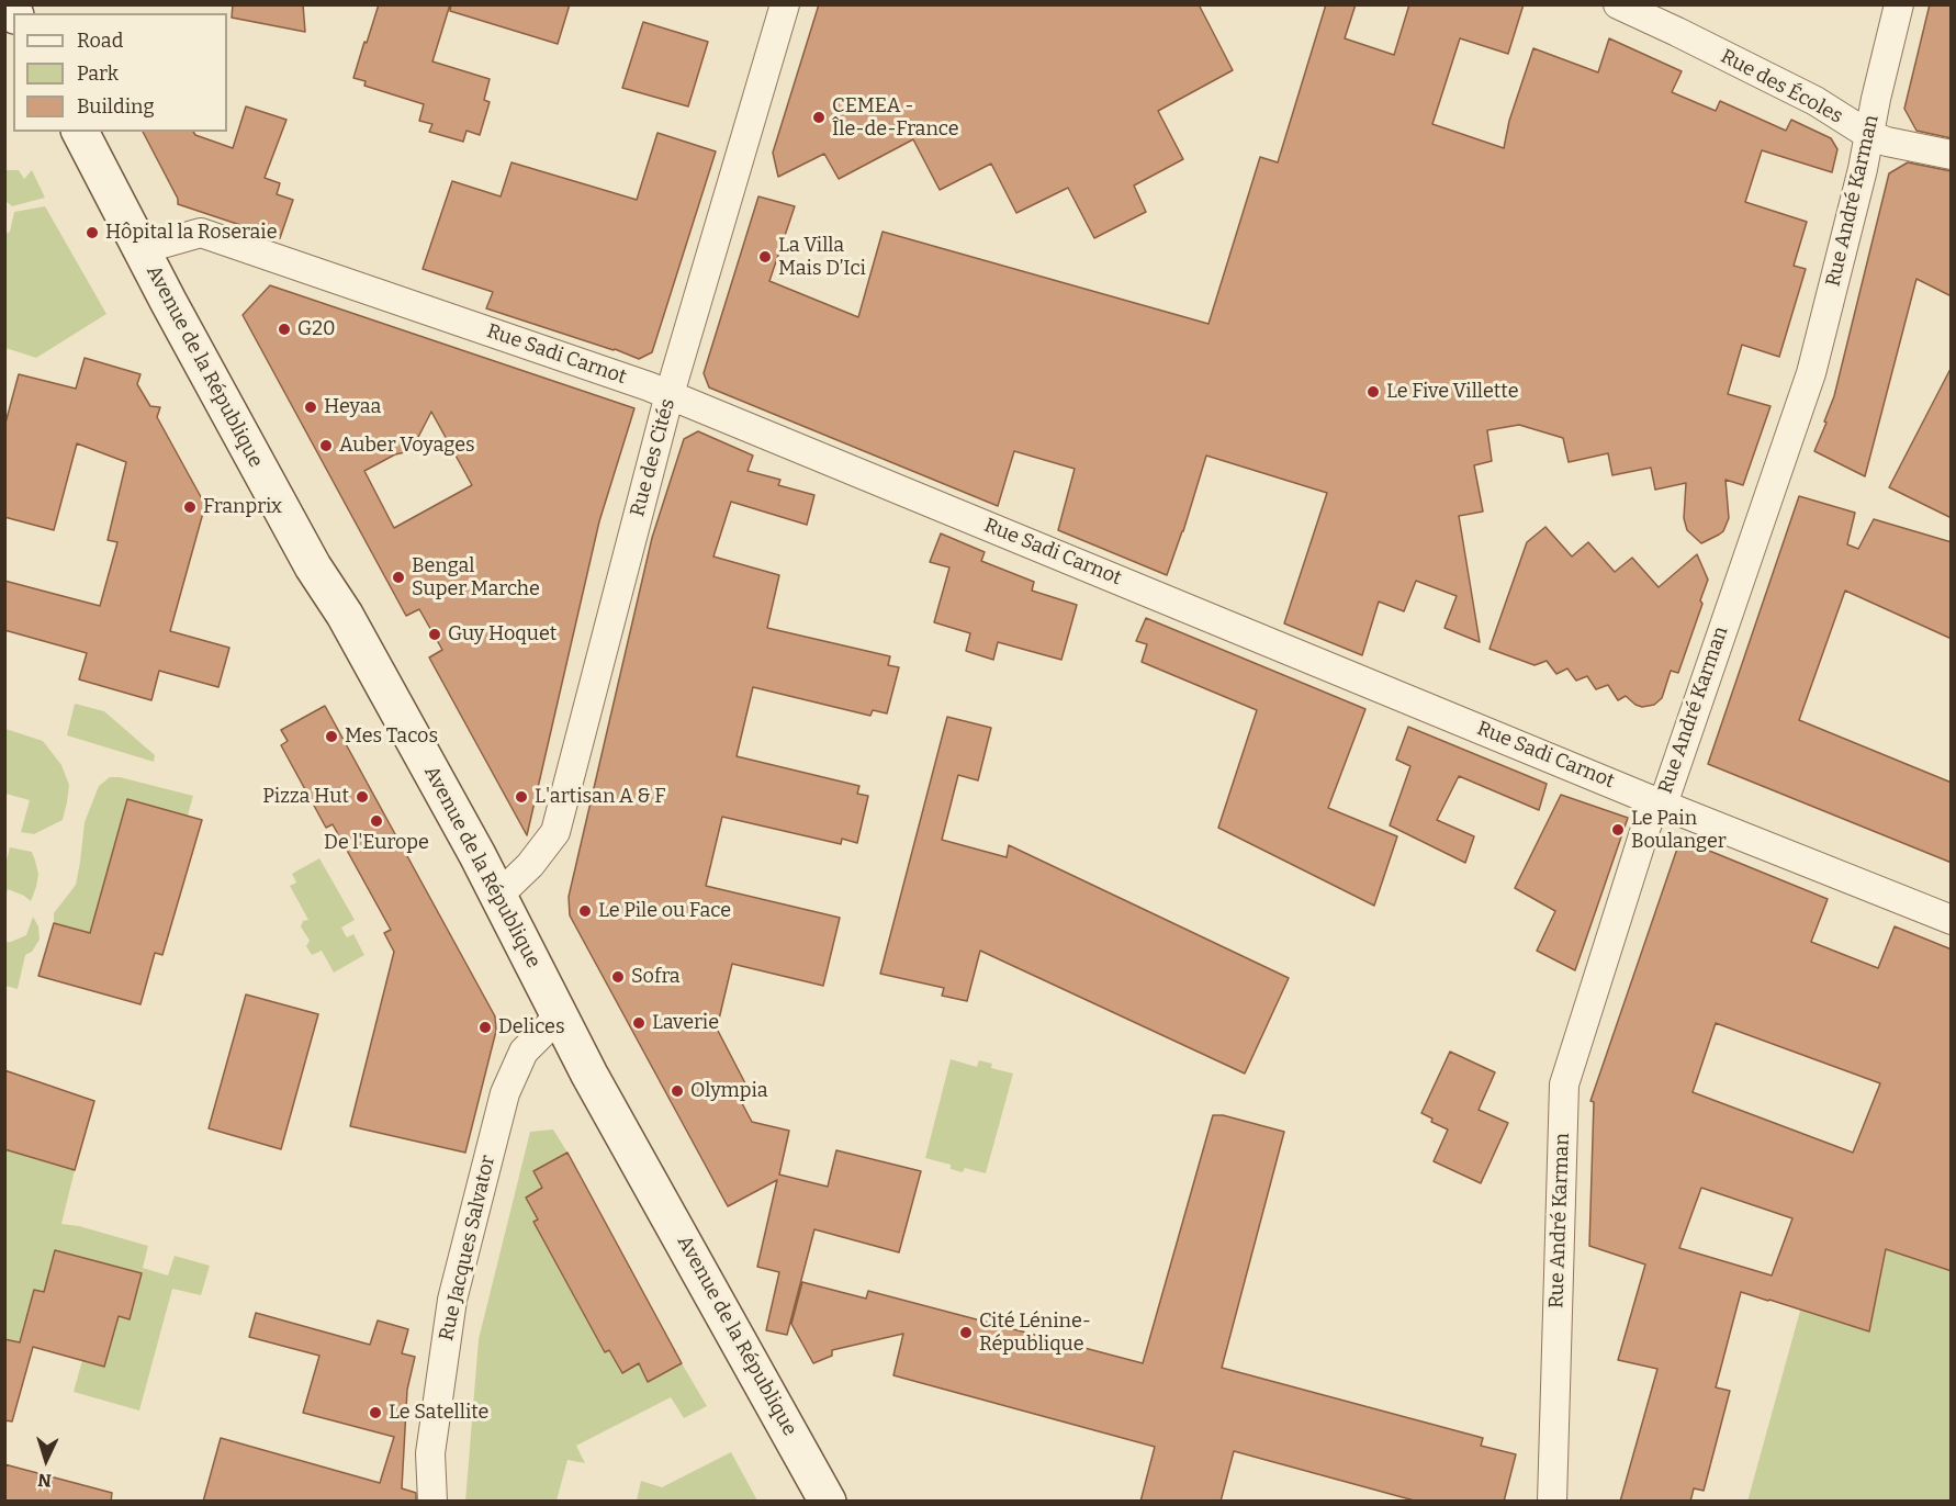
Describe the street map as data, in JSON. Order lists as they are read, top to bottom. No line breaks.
{"streets":{"main road":["Avenue de la République"],"street":["Rue des Écoles","Rue André Karman","Rue Sadi Carnot","Rue des Cités","Rue Jacques Salvator"]},"crossings":[["Rue des Écoles","Rue André Karman"],["Rue André Karman","Rue Sadi Carnot"],["Rue Sadi Carnot","Avenue de la République"],["Rue Sadi Carnot","Rue des Cités"],["Avenue de la République","Rue des Cités"],["Avenue de la République","Rue Jacques Salvator"]],"places":["CEMEA - Île-de-France","Hôpital la Roseraie","La Villa Mais D’Ici","G20","Le Five Villette","Heyaa","Auber Voyages","Franprix","Bengal Super Marche","Guy Hoquet","Mes Tacos","Pizza Hut","L'artisan A & F","De l'Europe","Le Pain Boulanger","Le Pile ou Face","Sofra","Laverie","Delices","Olympia","Cité Lénine- République","Le Satellite"],"legend":["Road","Park","Building"],"north":"bottom"}
